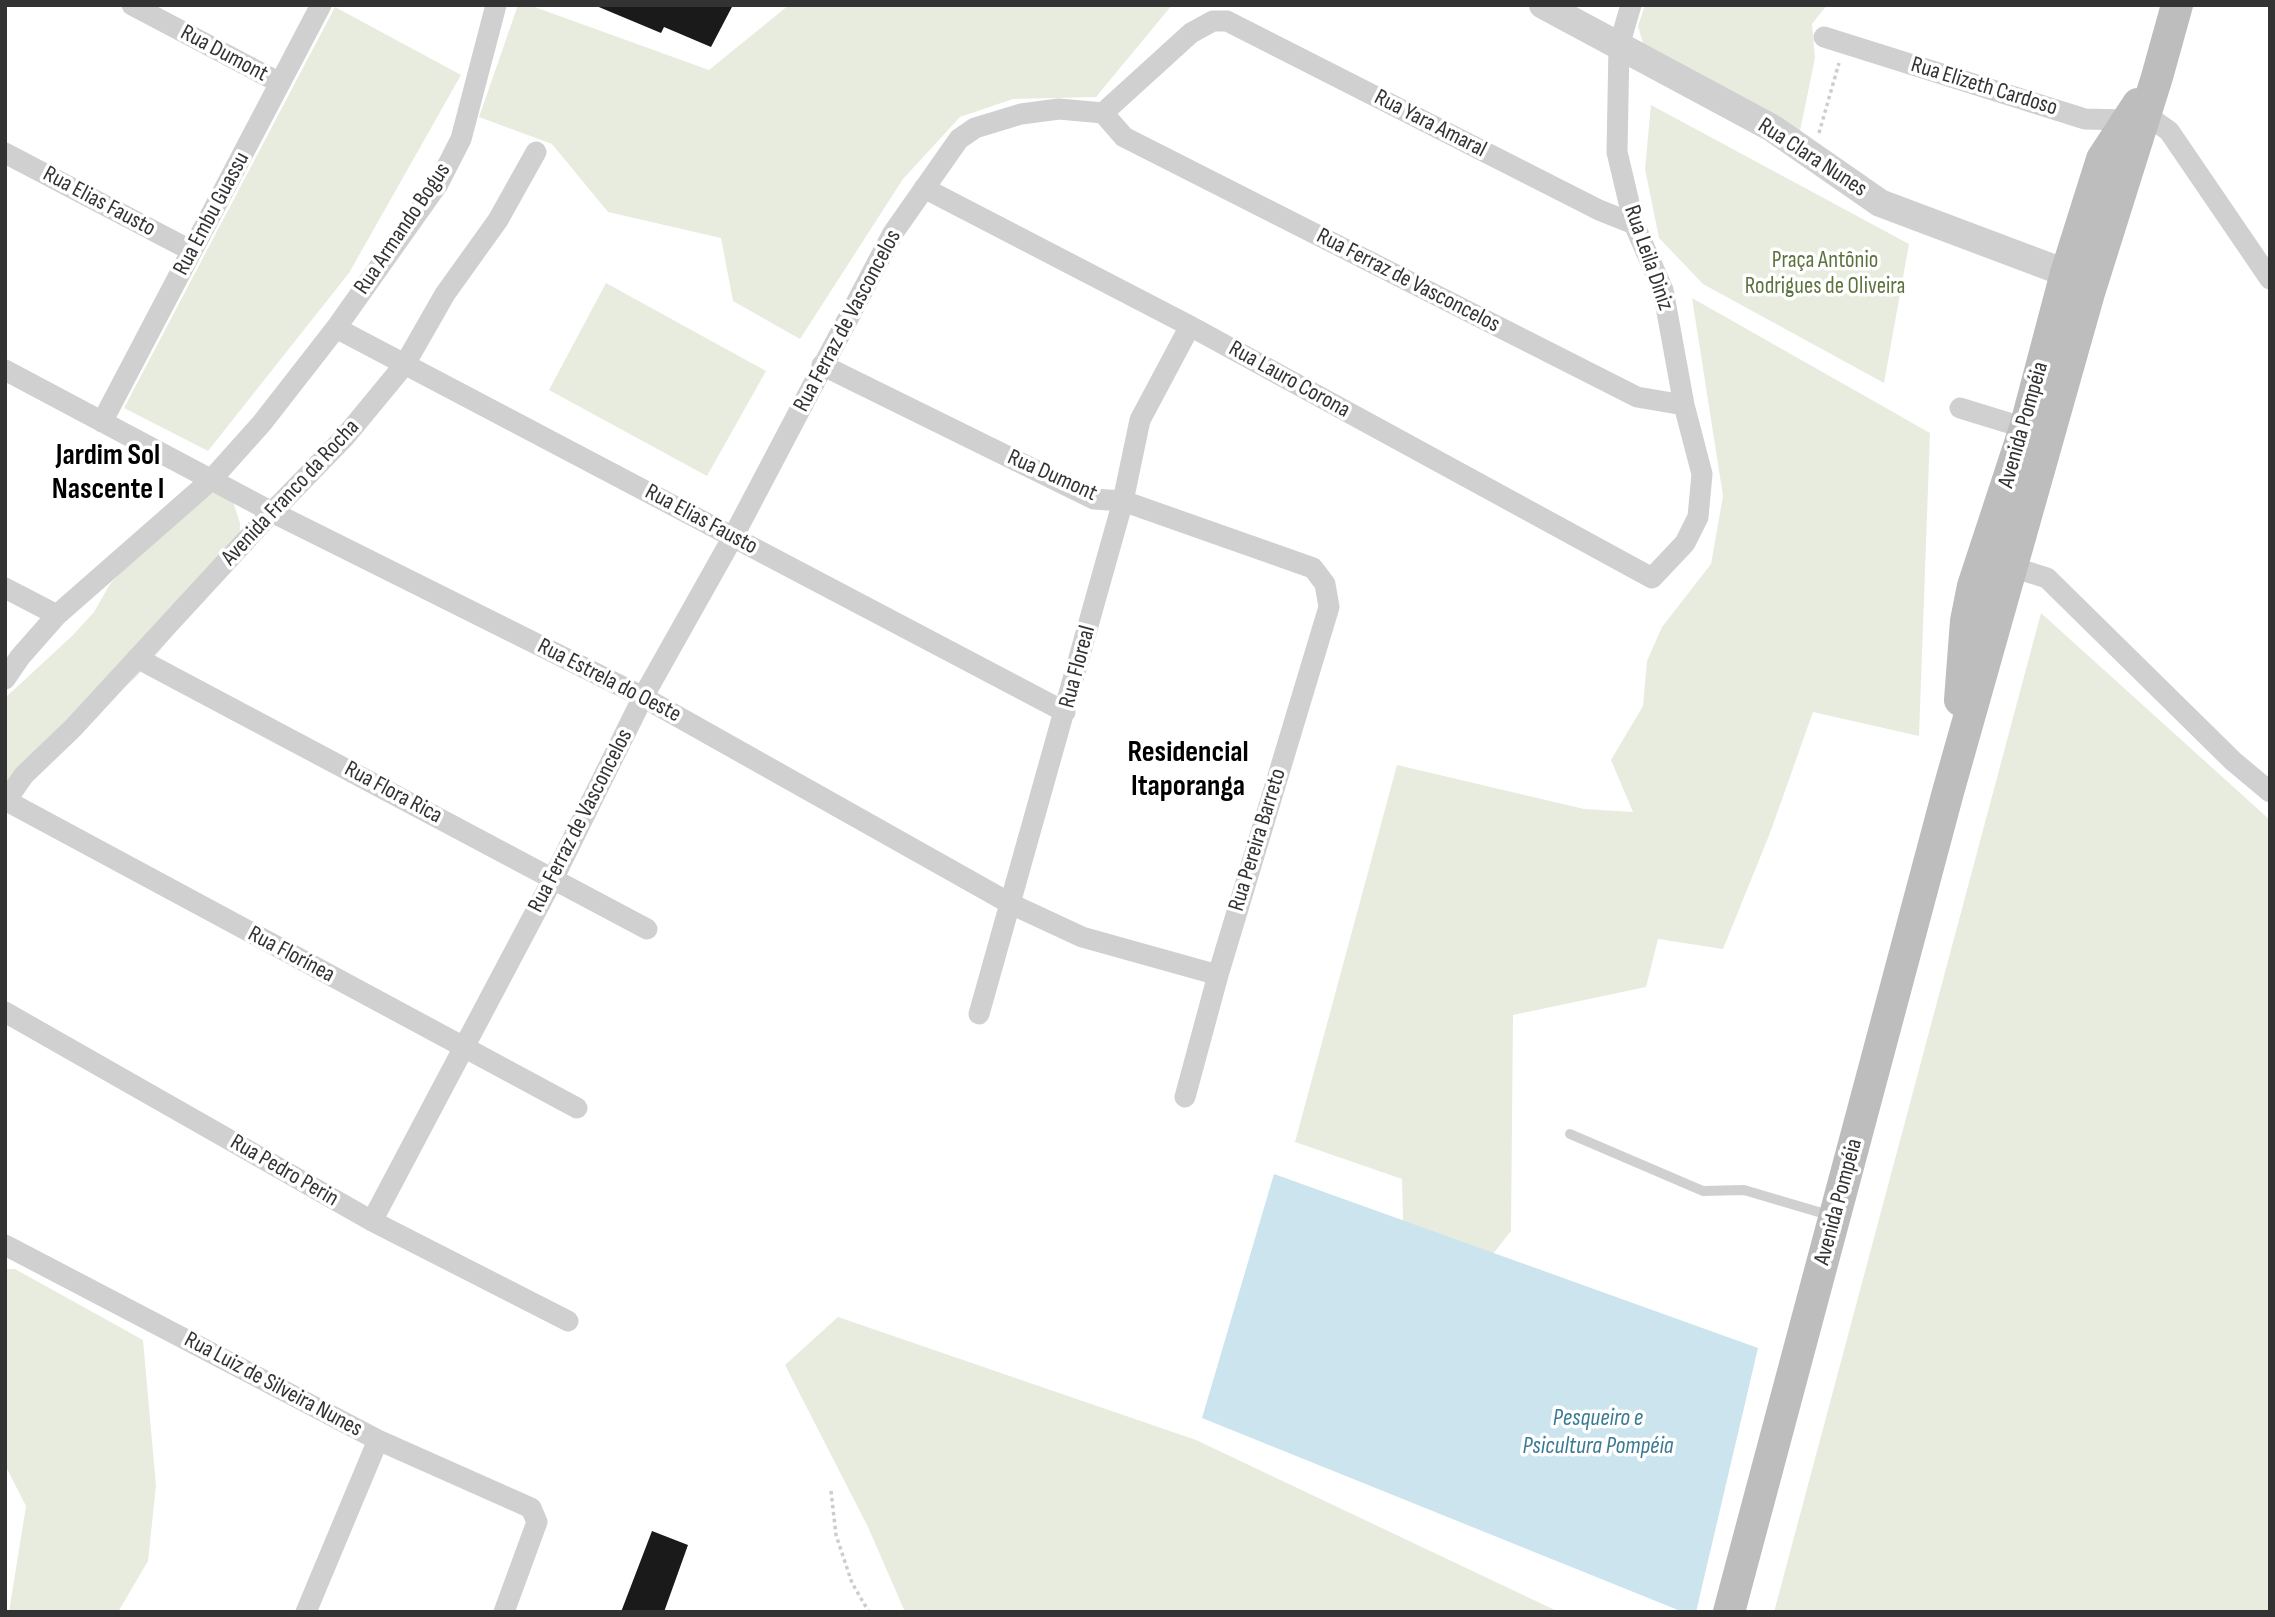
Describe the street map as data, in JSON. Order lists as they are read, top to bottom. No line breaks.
{"streets":{"main road":["Avenida Pompéia"],"street":["Rua Dumont","Rua Elizeth Cardoso","Rua Yara Amaral","Rua Clara Nunes","Rua Elias Fausto","Rua Embu Guassu","Rua Armando Bogus","Rua Leila Diniz","Rua Ferraz de Vasconcelos","Rua Lauro Corona","Avenida Franco da Rocha","Rua Floreal","Rua Estrela do Oeste","Rua Flora Rica","Rua Pereira Barreto","Rua Florínea","Rua Pedro Perin","Rua Luiz de Silveira Nunes"]},"crossings":[["Rua Dumont","Rua Embu Guassu"],["Rua Dumont","Rua Ferraz de Vasconcelos"],["Rua Dumont","Rua Floreal"],["Rua Dumont","Rua Pereira Barreto"],["Rua Elizeth Cardoso","Avenida Pompéia"],["Rua Yara Amaral","Rua Leila Diniz"],["Rua Yara Amaral","Rua Ferraz de Vasconcelos"],["Rua Clara Nunes","Rua Leila Diniz"],["Rua Clara Nunes","Avenida Pompéia"],["Rua Elias Fausto","Rua Embu Guassu"],["Rua Elias Fausto","Rua Armando Bogus"],["Rua Elias Fausto","Rua Ferraz de Vasconcelos"],["Rua Elias Fausto","Avenida Franco da Rocha"],["Rua Elias Fausto","Rua Floreal"],["Rua Embu Guassu","Rua Estrela do Oeste"],["Rua Leila Diniz","Rua Ferraz de Vasconcelos"],["Rua Leila Diniz","Rua Lauro Corona"],["Rua Ferraz de Vasconcelos","Rua Lauro Corona"],["Rua Ferraz de Vasconcelos","Rua Estrela do Oeste"],["Rua Ferraz de Vasconcelos","Rua Flora Rica"],["Rua Ferraz de Vasconcelos","Rua Florínea"],["Rua Ferraz de Vasconcelos","Rua Pedro Perin"],["Rua Lauro Corona","Rua Floreal"],["Avenida Franco da Rocha","Rua Estrela do Oeste"],["Avenida Franco da Rocha","Rua Flora Rica"],["Avenida Franco da Rocha","Rua Florínea"],["Rua Floreal","Rua Estrela do Oeste"],["Rua Estrela do Oeste","Rua Pereira Barreto"]],"districts":["Jardim Sol Nascente I","Residencial Itaporanga"],"water":["Pesqueiro e Psicultura Pompéia"],"parks":["Praça Antônio Rodrigues de Oliveira"]}
